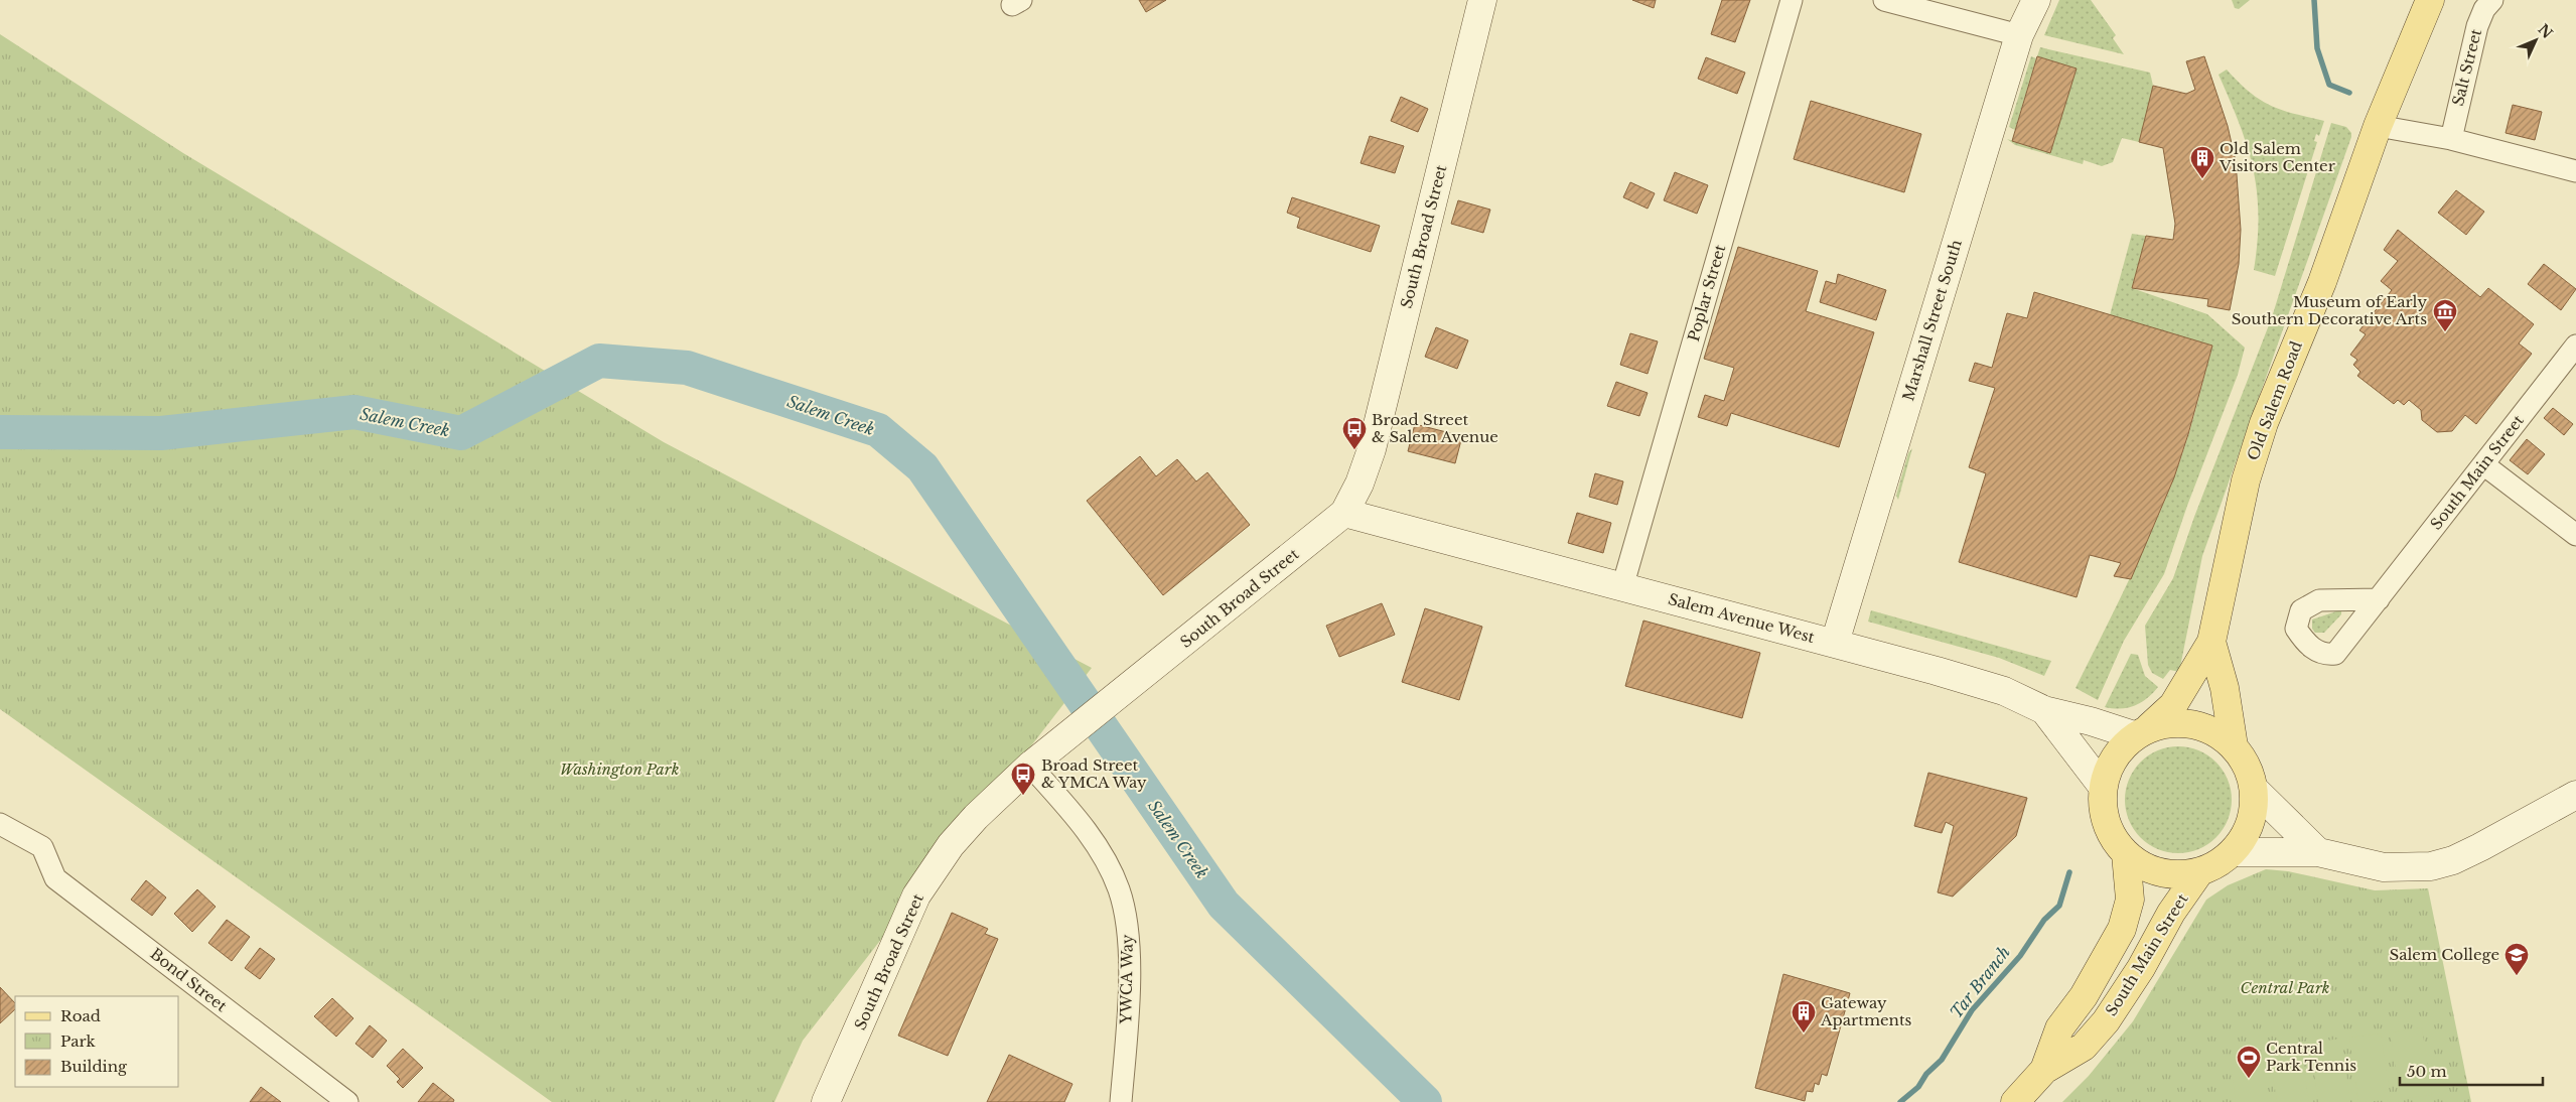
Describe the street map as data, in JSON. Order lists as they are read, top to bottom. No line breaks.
{"streets":{"main road":["Old Salem Road","South Main Street"],"street":["Salt Street","South Broad Street","Poplar Street","Marshall Street South","Salem Avenue West","YWCA Way","Bond Street"]},"crossings":[["South Broad Street","Salem Avenue West"],["South Broad Street","YWCA Way"],["Poplar Street","Salem Avenue West"],["Marshall Street South","Salem Avenue West"],["Old Salem Road","South Main Street"],["Old Salem Road","Salem Avenue West"],["South Main Street","Salem Avenue West"]],"water":["Salem Creek","Tar Branch"],"parks":["Washington Park","Central Park"],"places":{"building":["Old Salem Visitors Center","Gateway Apartments"],"museum":["Museum of Early Southern Decorative Arts"],"bus stop":["Broad Street & Salem Avenue","Broad Street & YMCA Way"],"school or university":["Salem College"],"sports":["Central Park Tennis"]},"legend":["Road","Park","Building"],"scale_bar":"50 m","north":"top right"}
